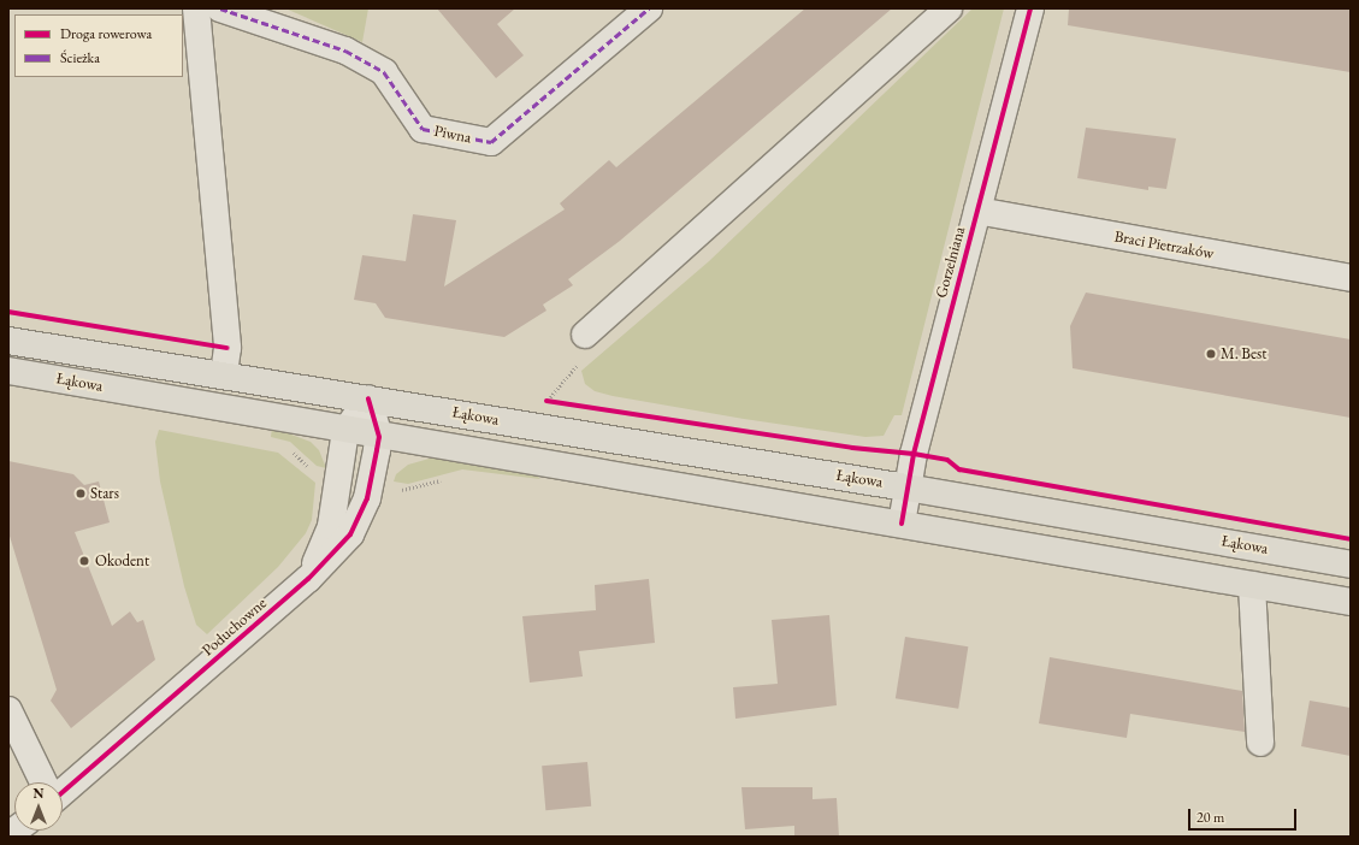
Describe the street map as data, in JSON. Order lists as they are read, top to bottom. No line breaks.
{"streets":{"main road":["Łąkowa"],"street":["Piwna","Braci Pietrzaków","Gorzelniana","Poduchowne"]},"crossings":[["Braci Pietrzaków","Gorzelniana"],["Gorzelniana","Łąkowa"],["Łąkowa","Poduchowne"]],"places":["M. Best","Stars","Okodent"],"legend":["Droga rowerowa","Ścieżka"],"scale_bar":"20 m","north":"top"}
